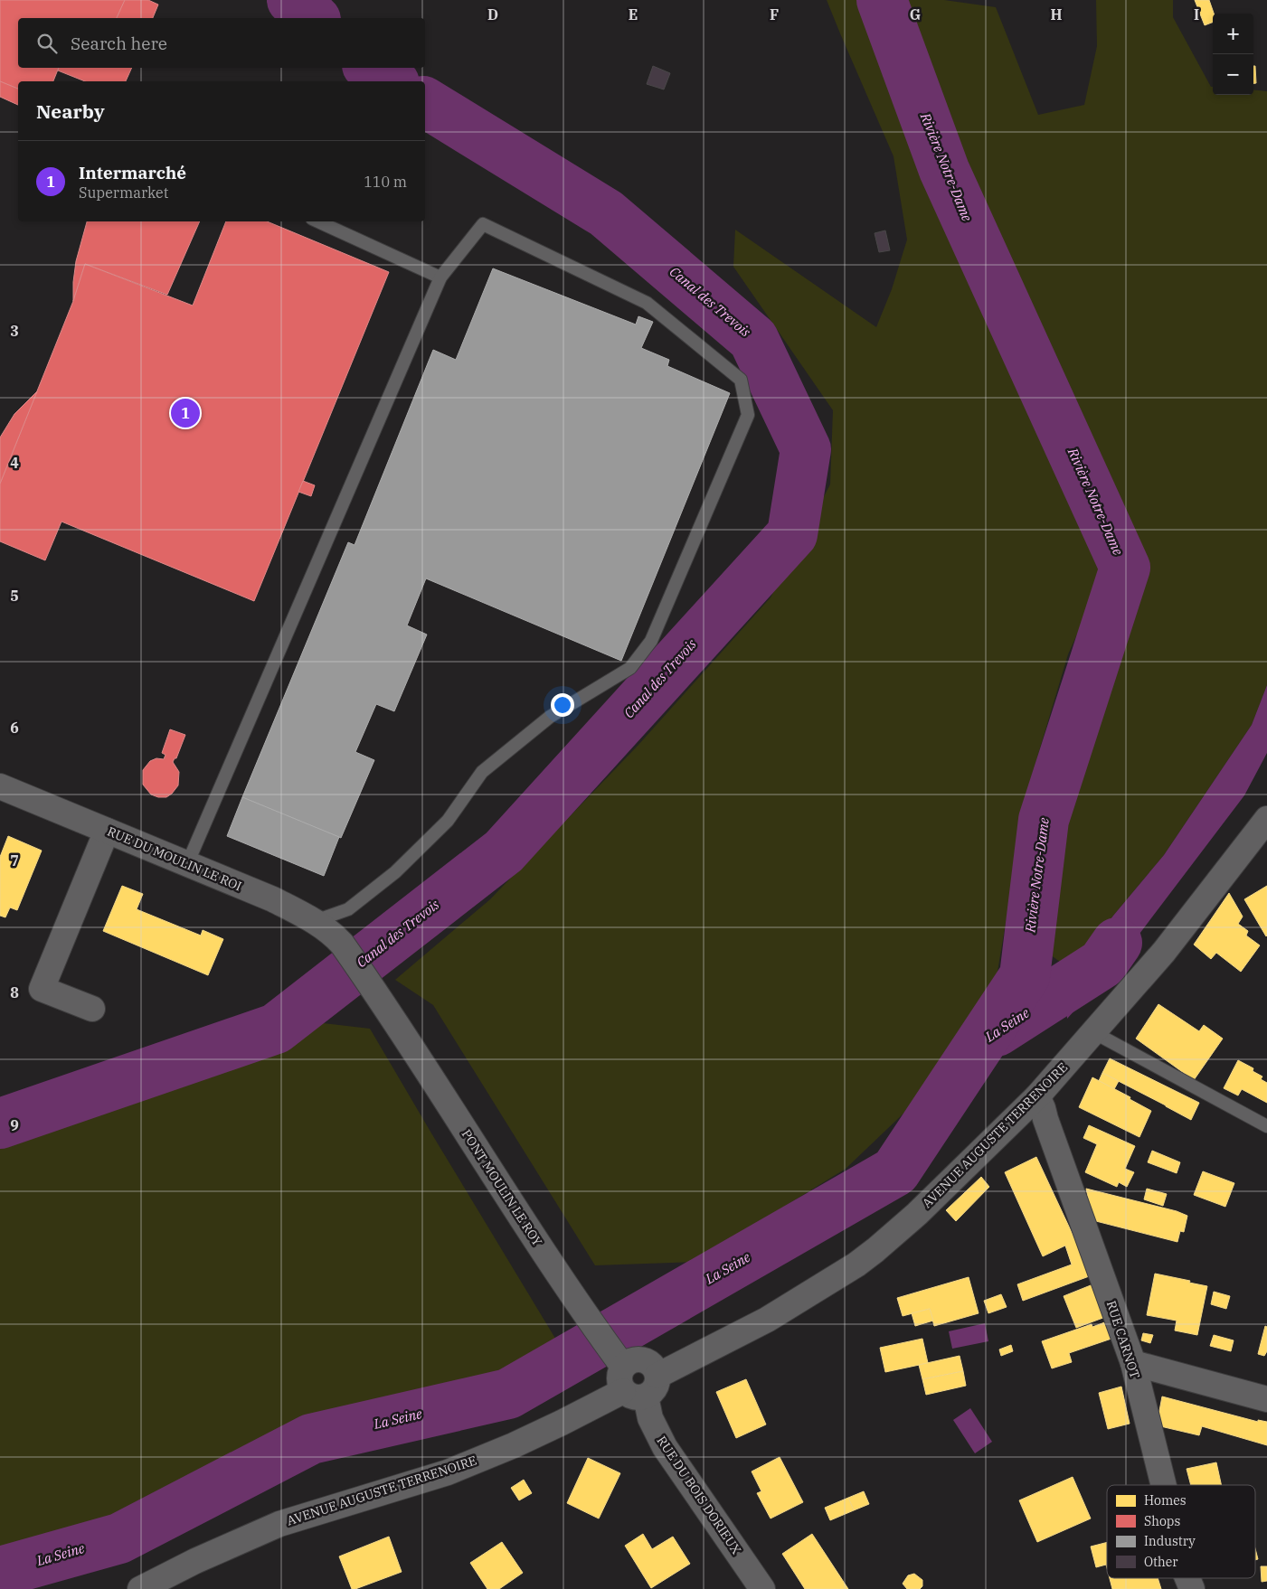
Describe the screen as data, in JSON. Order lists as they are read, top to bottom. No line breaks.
{"streets":{"street":["RUE DU MOULIN LE ROI","AVENUE AUGUSTE TERRENOIRE","PONT MOULIN LE ROY","RUE CARNOT","RUE DU BOIS DORIEUX"]},"crossings":[["RUE DU MOULIN LE ROI","PONT MOULIN LE ROY"],["AVENUE AUGUSTE TERRENOIRE","PONT MOULIN LE ROY"],["AVENUE AUGUSTE TERRENOIRE","RUE CARNOT"],["AVENUE AUGUSTE TERRENOIRE","RUE DU BOIS DORIEUX"],["PONT MOULIN LE ROY","RUE DU BOIS DORIEUX"]],"water":["Rivière Notre-Dame","Canal des Trevois","La Seine"],"legend":["Homes","Shops","Industry","Other"],"page":{"map_buttons":["+","−"],"search":"Search here","heading":"Nearby","list":[{"mark":"1","name":"Intermarché","note":"Supermarket","value":"110 m"}],"pins":"1"},"grid":{"columns":["D","E","F","G","H","I"],"rows":["3","4","5","6","7","8","9"]}}
